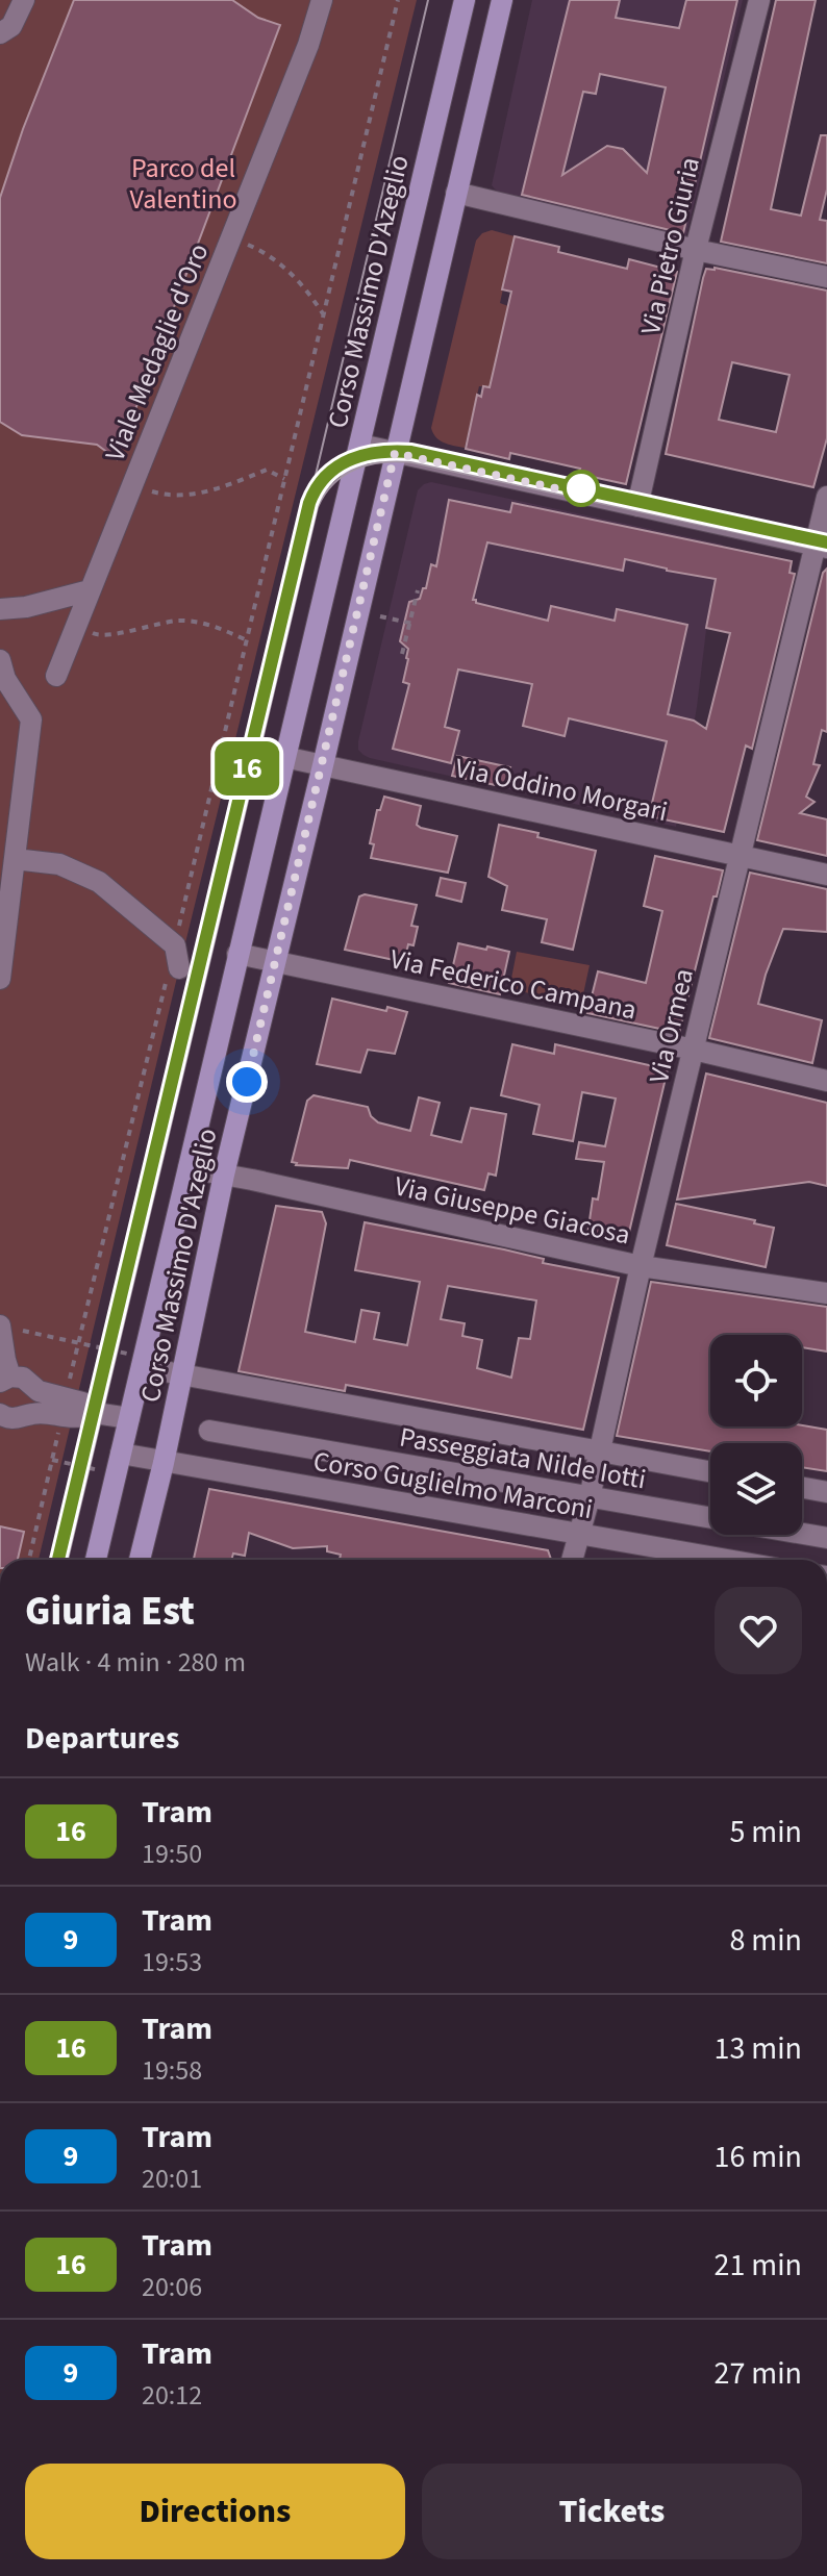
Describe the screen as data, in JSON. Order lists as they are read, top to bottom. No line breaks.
{"streets":{"main road":["Corso Massimo D'Azeglio"],"street":["Via Pietro Giuria","Viale Medaglie d'Oro","Via Oddino Morgari","Via Federico Campana","Via Ormea","Via Giuseppe Giacosa","Passeggiata Nilde Iotti","Corso Guglielmo Marconi"]},"crossings":[["Corso Massimo D'Azeglio","Via Oddino Morgari"],["Corso Massimo D'Azeglio","Via Federico Campana"],["Corso Massimo D'Azeglio","Via Giuseppe Giacosa"],["Corso Massimo D'Azeglio","Corso Guglielmo Marconi"],["Via Oddino Morgari","Via Ormea"],["Via Federico Campana","Via Ormea"],["Via Ormea","Via Giuseppe Giacosa"],["Via Ormea","Passeggiata Nilde Iotti"],["Via Ormea","Corso Guglielmo Marconi"]],"parks":["Parco del Valentino"],"lines":["tram line 16"],"page":{"on_map":"16","heading":[["Giuria Est","Walk · 4 min · 280 m"],"Departures"],"list":[{"mark":"16","name":"Tram","note":"19:50","value":"5 min"},{"mark":"9","name":"Tram","note":"19:53","value":"8 min"},{"mark":"16","name":"Tram","note":"19:58","value":"13 min"},{"mark":"9","name":"Tram","note":"20:01","value":"16 min"},{"mark":"16","name":"Tram","note":"20:06","value":"21 min"},{"mark":"9","name":"Tram","note":"20:12","value":"27 min"}],"buttons":["Directions","Tickets"]}}
